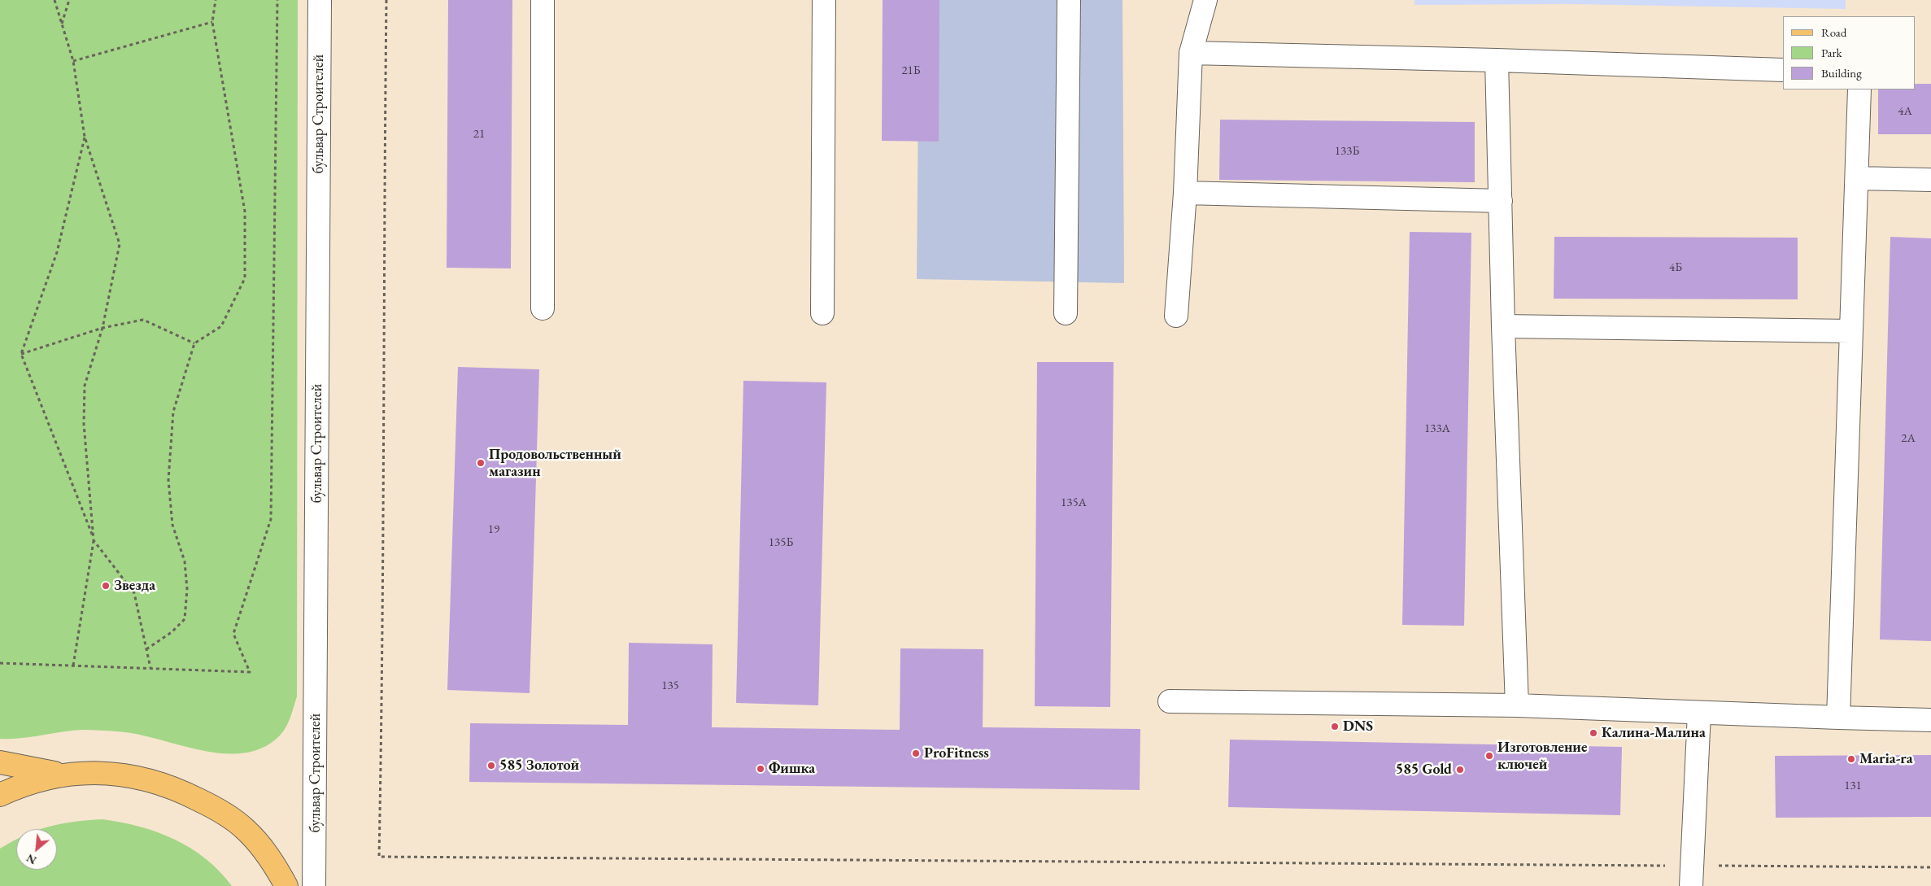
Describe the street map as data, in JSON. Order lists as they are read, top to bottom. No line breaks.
{"streets":{"street":["бульвар Строителей"]},"places":["Продовольственный магазин","Звезда","DNS","Калина-Малина","ProFitness","Изготовление ключей","Maria-ra","585 Золотой","Фишка","585 Gold"],"house_numbers":["21Б","4А","21","133Б","4Б","133А","2А","135А","19","135Б","135","131"],"legend":["Road","Park","Building"],"north":"bottom left"}
